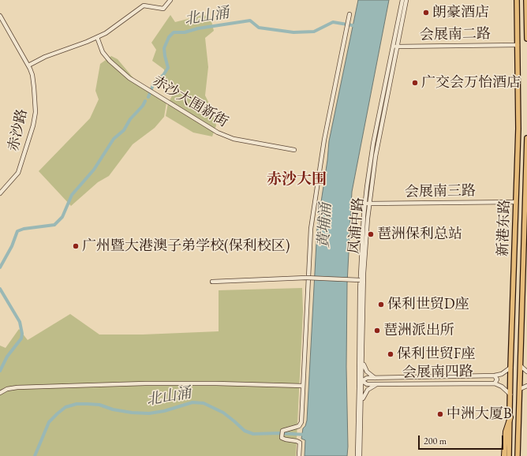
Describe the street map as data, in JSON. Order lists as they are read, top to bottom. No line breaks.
{"streets":{"main road":["新港东路"],"street":["会展南二路","赤沙大围新街","赤沙路","会展南三路","凤浦中路","会展南四路"]},"crossings":[["会展南二路","凤浦中路"],["会展南二路","新港东路"],["会展南三路","凤浦中路"],["会展南三路","新港东路"],["凤浦中路","会展南四路"],["新港东路","会展南四路"]],"districts":["赤沙大围"],"water":["北山涌","黄埔涌"],"places":["朗豪酒店","广交会万怡酒店","琶洲保利总站","广州暨大港澳子弟学校(保利校区)","保利世贸D座","琶洲派出所","保利世贸F座","中洲大厦B"],"scale_bar":"200 m"}
